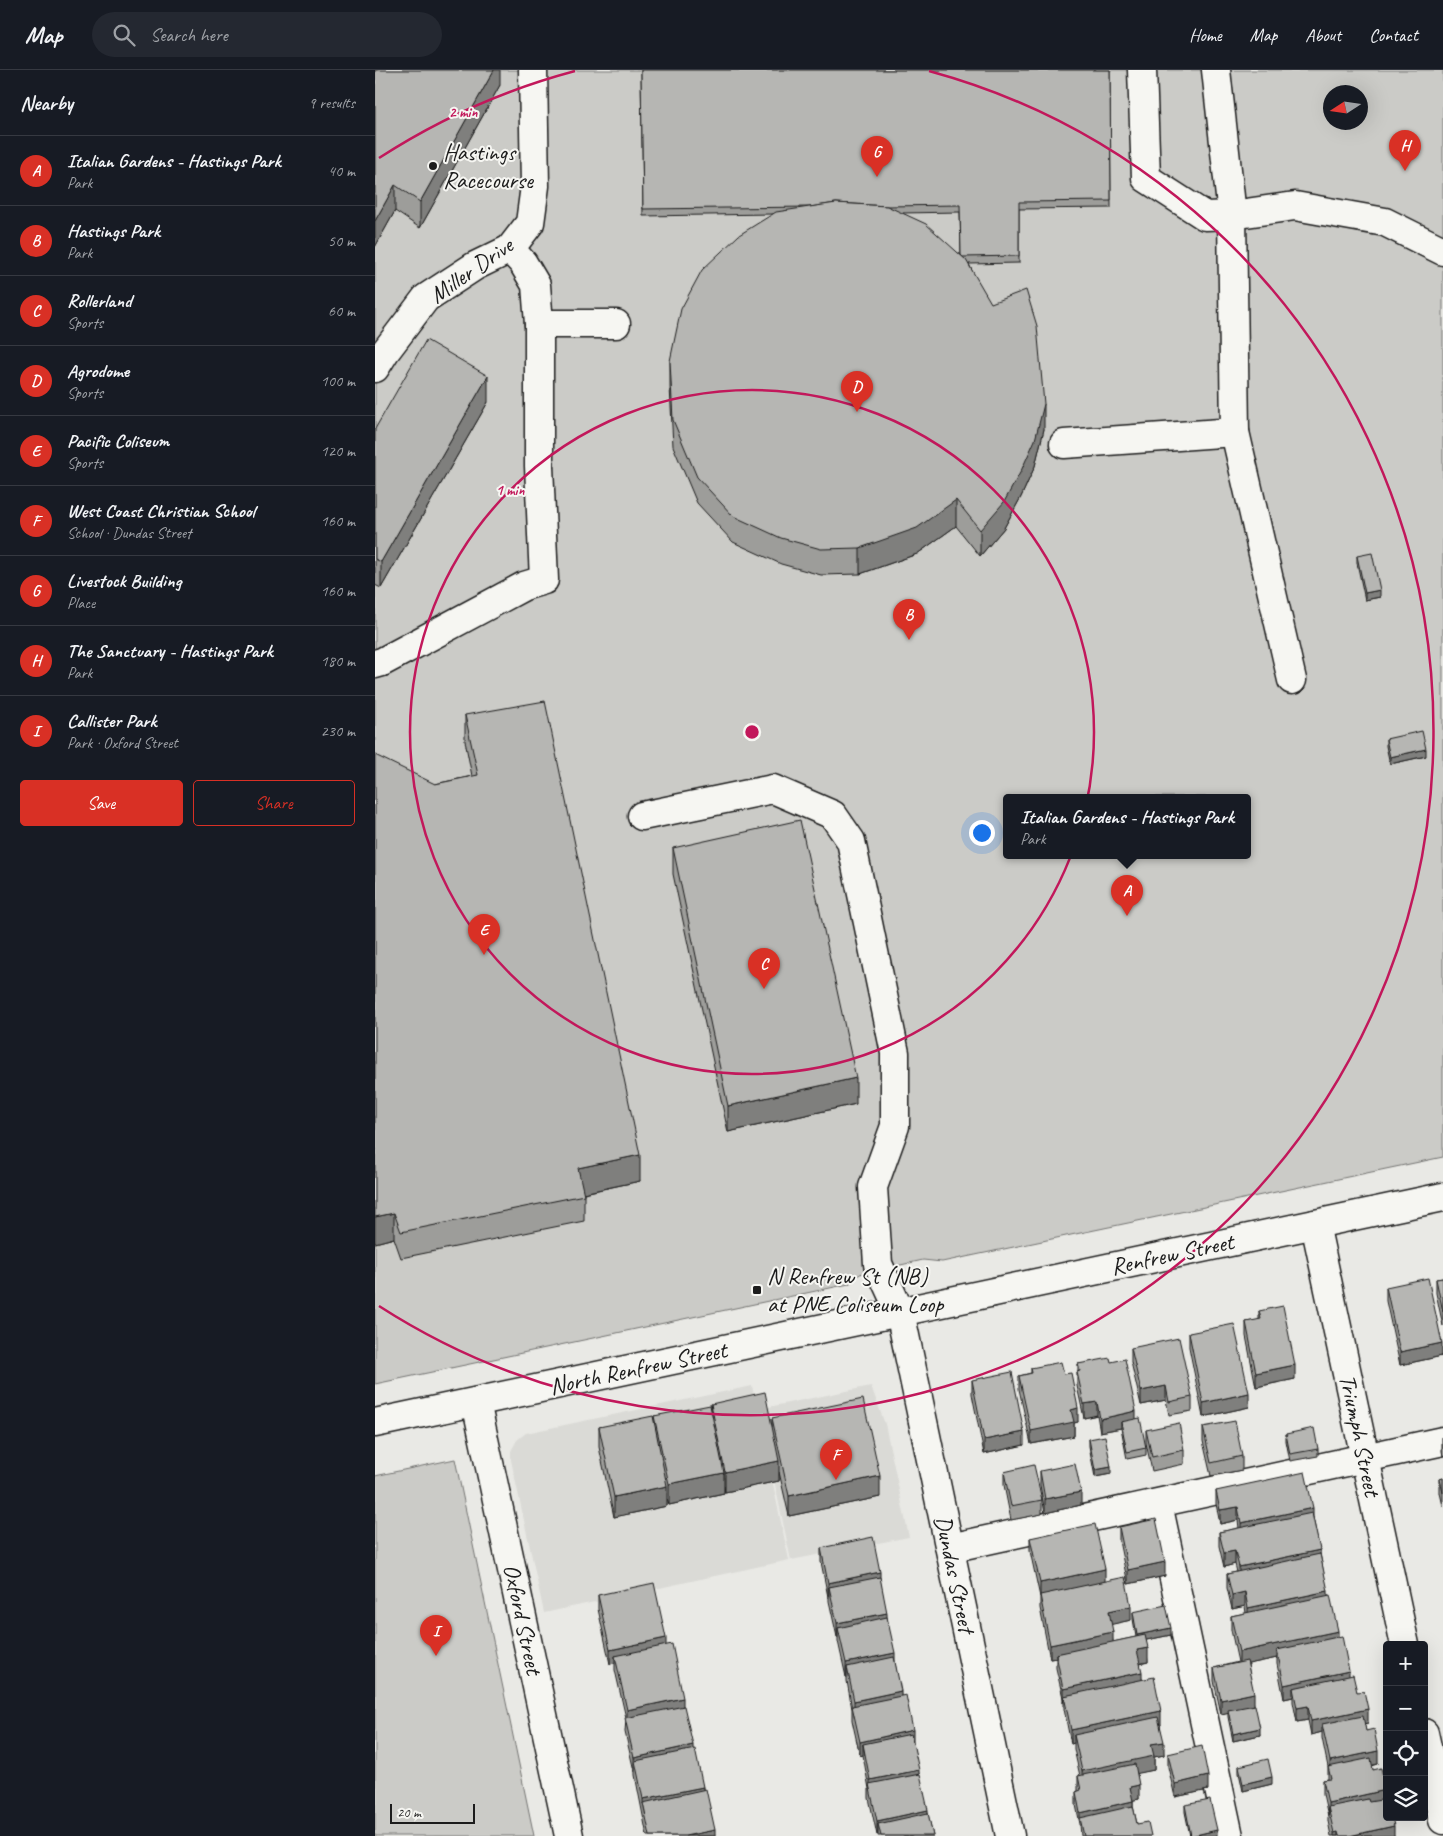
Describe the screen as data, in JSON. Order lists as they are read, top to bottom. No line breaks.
{"streets":{"street":["Miller Drive","Renfrew Street","North Renfrew Street","Triumph Street","Dundas Street","Oxford Street"]},"crossings":[["Renfrew Street","North Renfrew Street"],["Renfrew Street","Triumph Street"],["Renfrew Street","Dundas Street"],["North Renfrew Street","Dundas Street"],["North Renfrew Street","Oxford Street"]],"places":{"other":["Hastings Racecourse"],"transit":["N Renfrew St (NB) at PNE Coliseum Loop"]},"scale_bar":"20 m","north":"left","page":{"header":"Map","search":"Search here","nav":["Home","Map","About","Contact"],"heading":["Nearby","9 results"],"pins":["H","G","D","B","A","E","C","F","I"],"list":[{"mark":"A","name":"Italian Gardens - Hastings Park","note":"Park","value":"40 m"},{"mark":"B","name":"Hastings Park","note":"Park","value":"50 m"},{"mark":"C","name":"Rollerland","note":"Sports","value":"60 m"},{"mark":"D","name":"Agrodome","note":"Sports","value":"100 m"},{"mark":"E","name":"Pacific Coliseum","note":"Sports","value":"120 m"},{"mark":"F","name":"West Coast Christian School","note":"School · Dundas Street","value":"160 m"},{"mark":"G","name":"Livestock Building","note":"Place","value":"160 m"},{"mark":"H","name":"The Sanctuary - Hastings Park","note":"Park","value":"180 m"},{"mark":"I","name":"Callister Park","note":"Park · Oxford Street","value":"230 m"}],"buttons":["Save","Share"],"popup":["Italian Gardens - Hastings Park","Park"],"map_buttons":["+","−"],"scale":"20 m"},"rings":["2 min","1 min"]}
